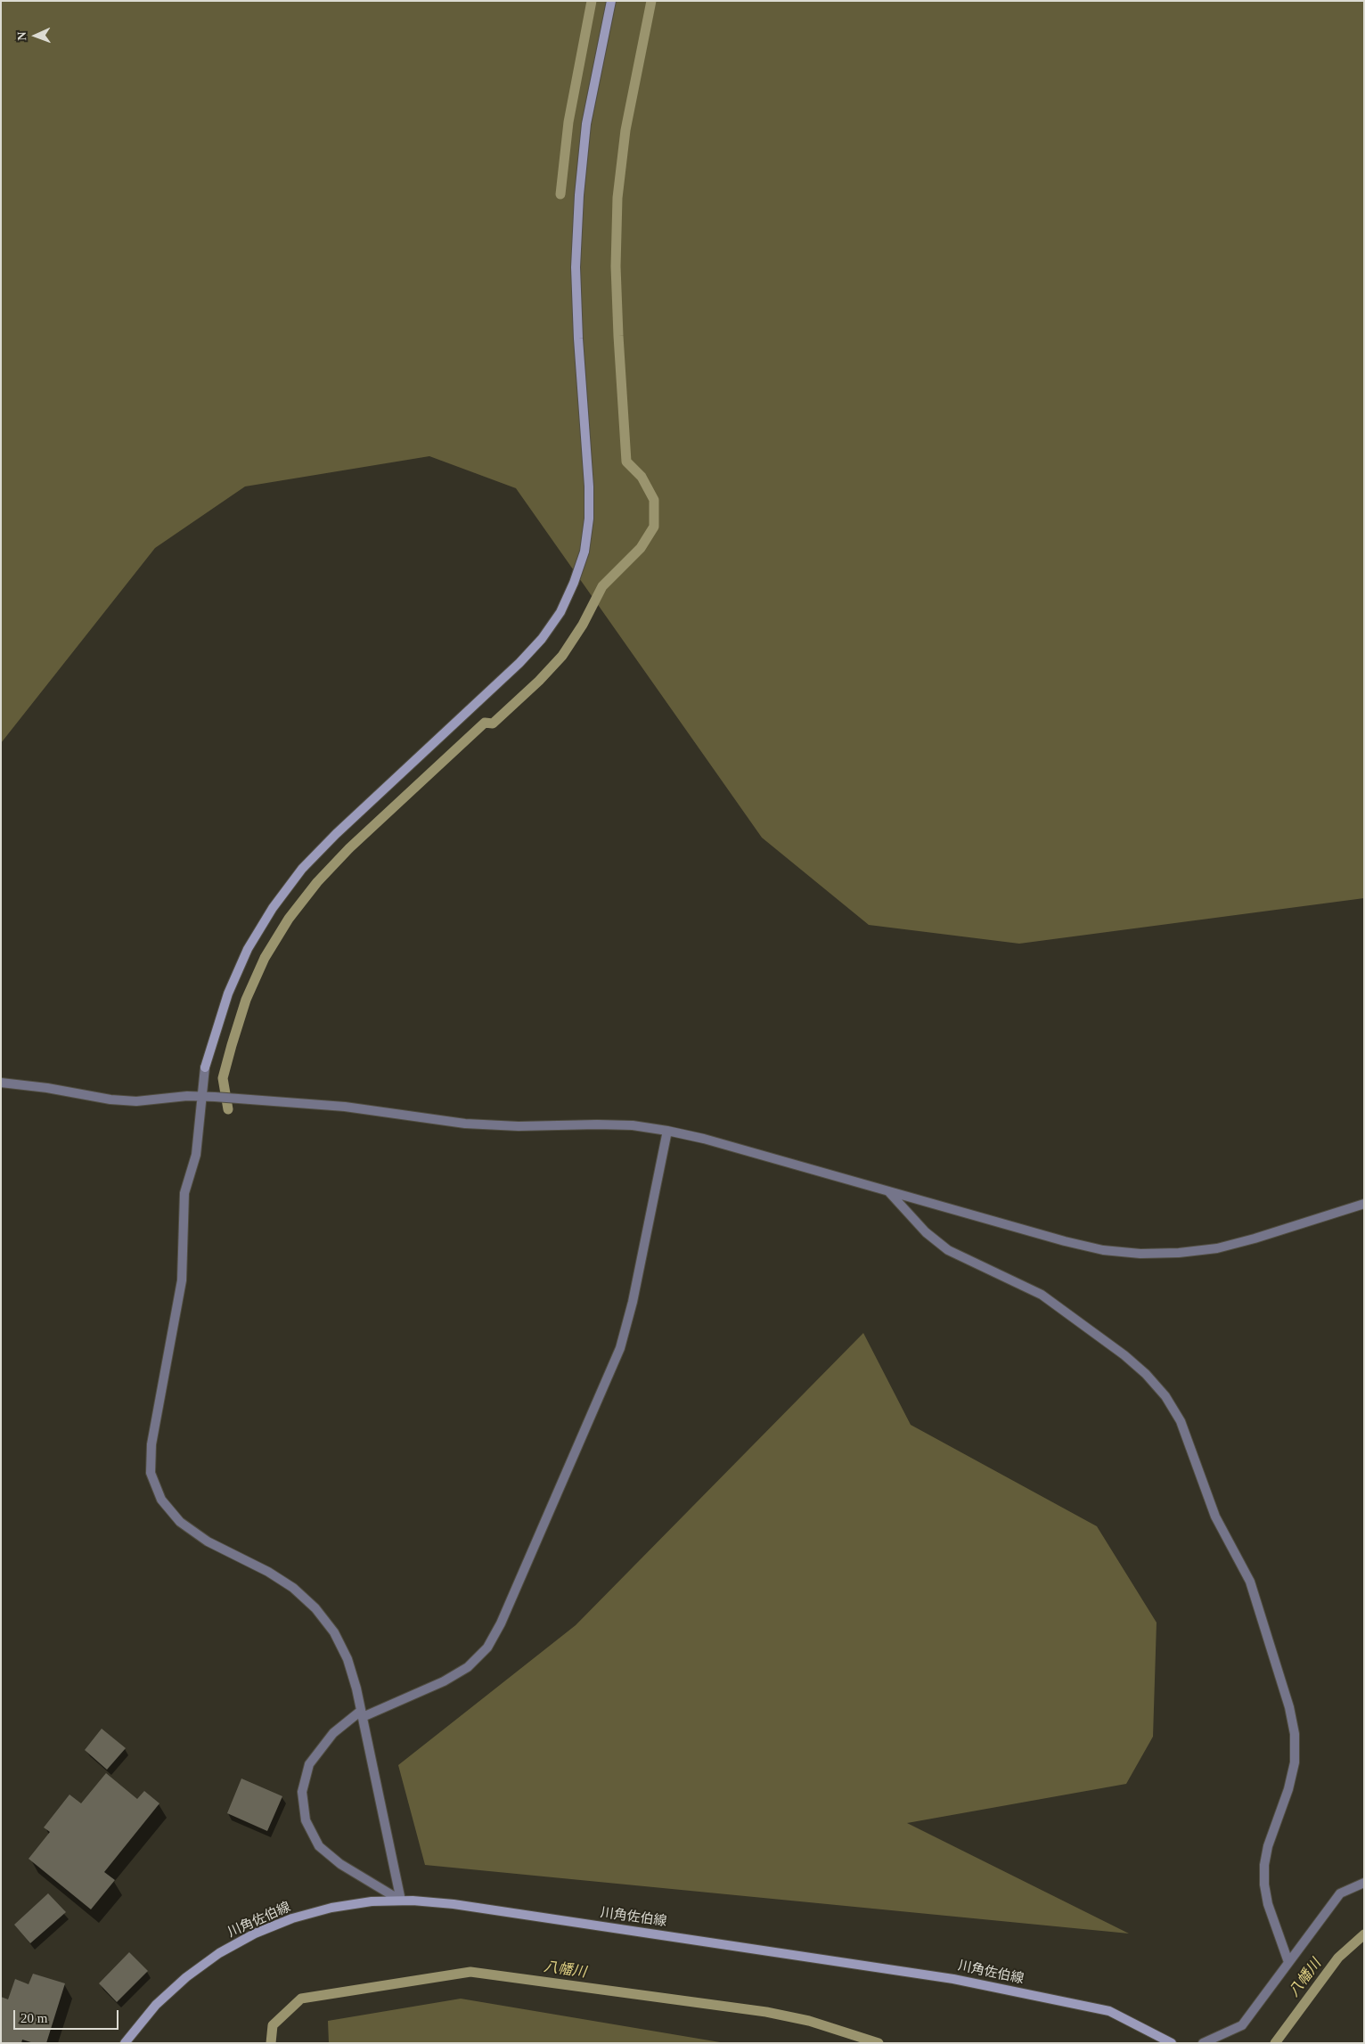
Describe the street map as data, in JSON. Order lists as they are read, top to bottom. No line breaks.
{"streets":{"street":["川角佐伯線"]},"water":["八幡川"],"scale_bar":"20 m","north":"left"}
